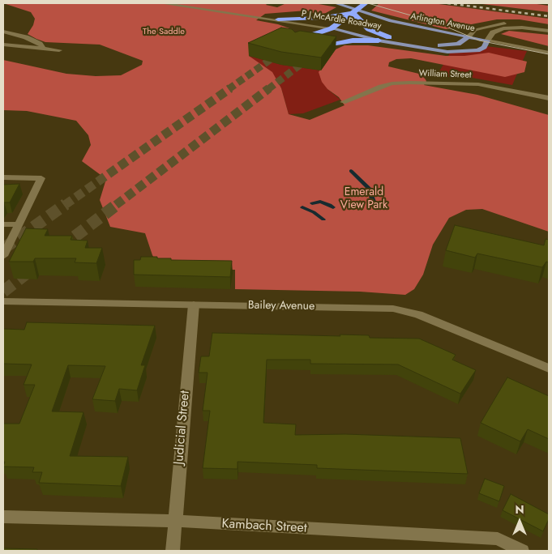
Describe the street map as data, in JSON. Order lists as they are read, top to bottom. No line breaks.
{"streets":{"main road":["P J McArdle Roadway","Arlington Avenue"],"street":["William Street","Bailey Avenue","Judicial Street","Kambach Street"]},"crossings":[["P J McArdle Roadway","Arlington Avenue"],["Bailey Avenue","Judicial Street"],["Judicial Street","Kambach Street"]],"parks":["The Saddle","Emerald View Park"],"north":"top"}
